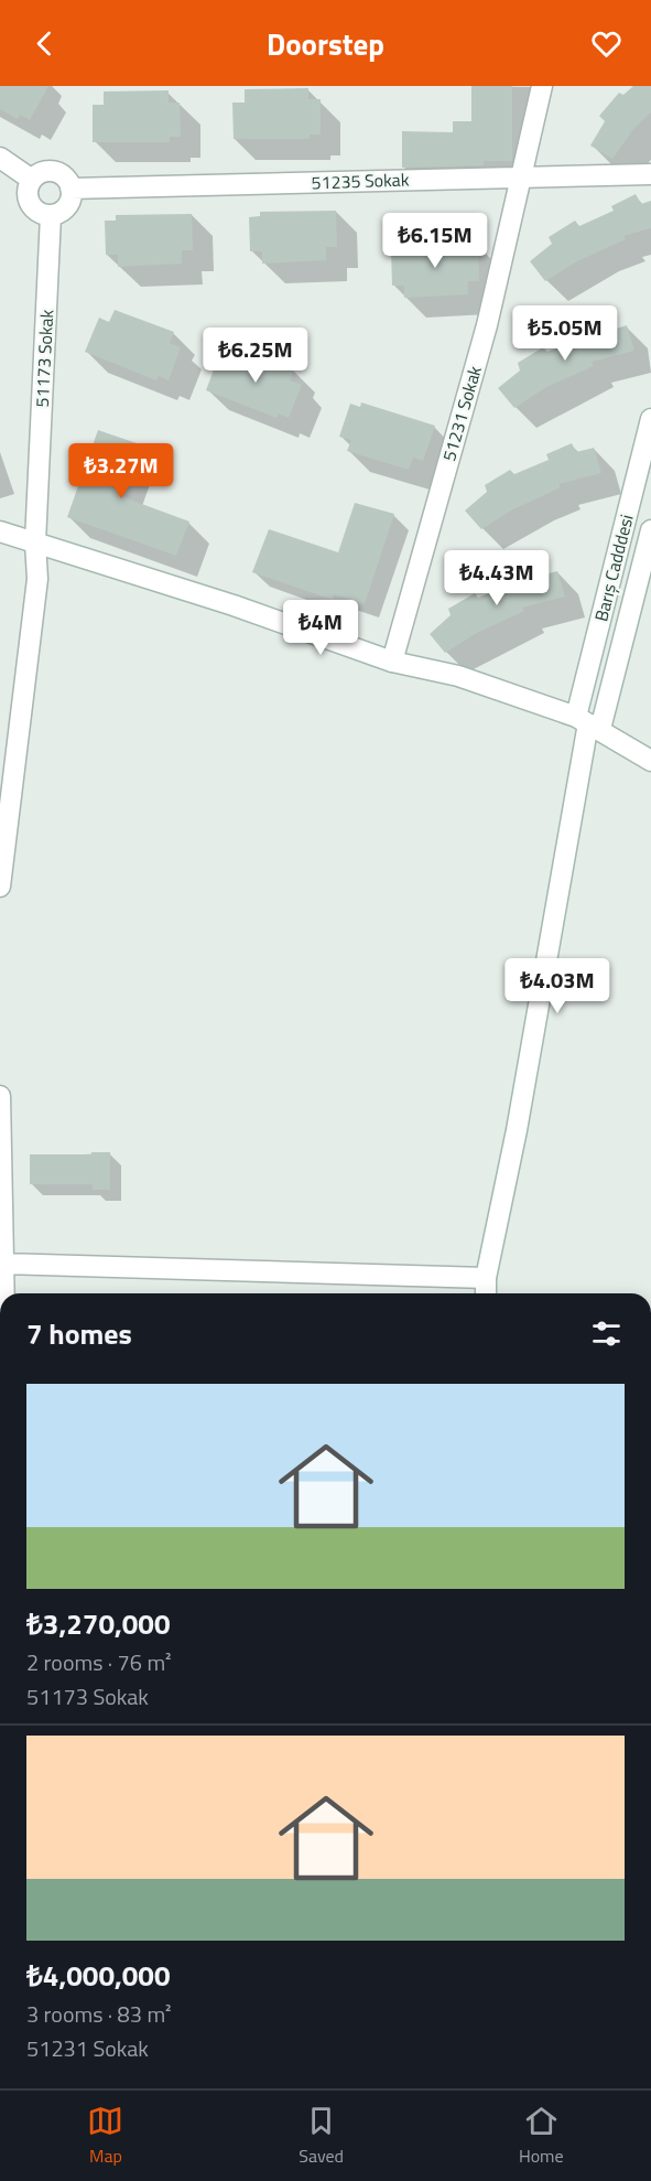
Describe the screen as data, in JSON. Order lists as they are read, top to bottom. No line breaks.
{"streets":{"street":["51235 Sokak","51173 Sokak","51231 Sokak","Barış Cadddesi"]},"crossings":[["51235 Sokak","51173 Sokak"],["51235 Sokak","51231 Sokak"]],"page":{"header":"Doorstep","price":["₺6.15M","₺5.05M","₺6.25M","₺3.27M","₺4.43M","₺4M","₺4.03M"],"heading":"7 homes","list":[{"name":"₺3,270,000","note":"2 rooms · 76 m² · 51173 Sokak"},{"name":"₺4,000,000","note":"3 rooms · 83 m² · 51231 Sokak"}],"tabs":["Map","Saved","Home"]}}
